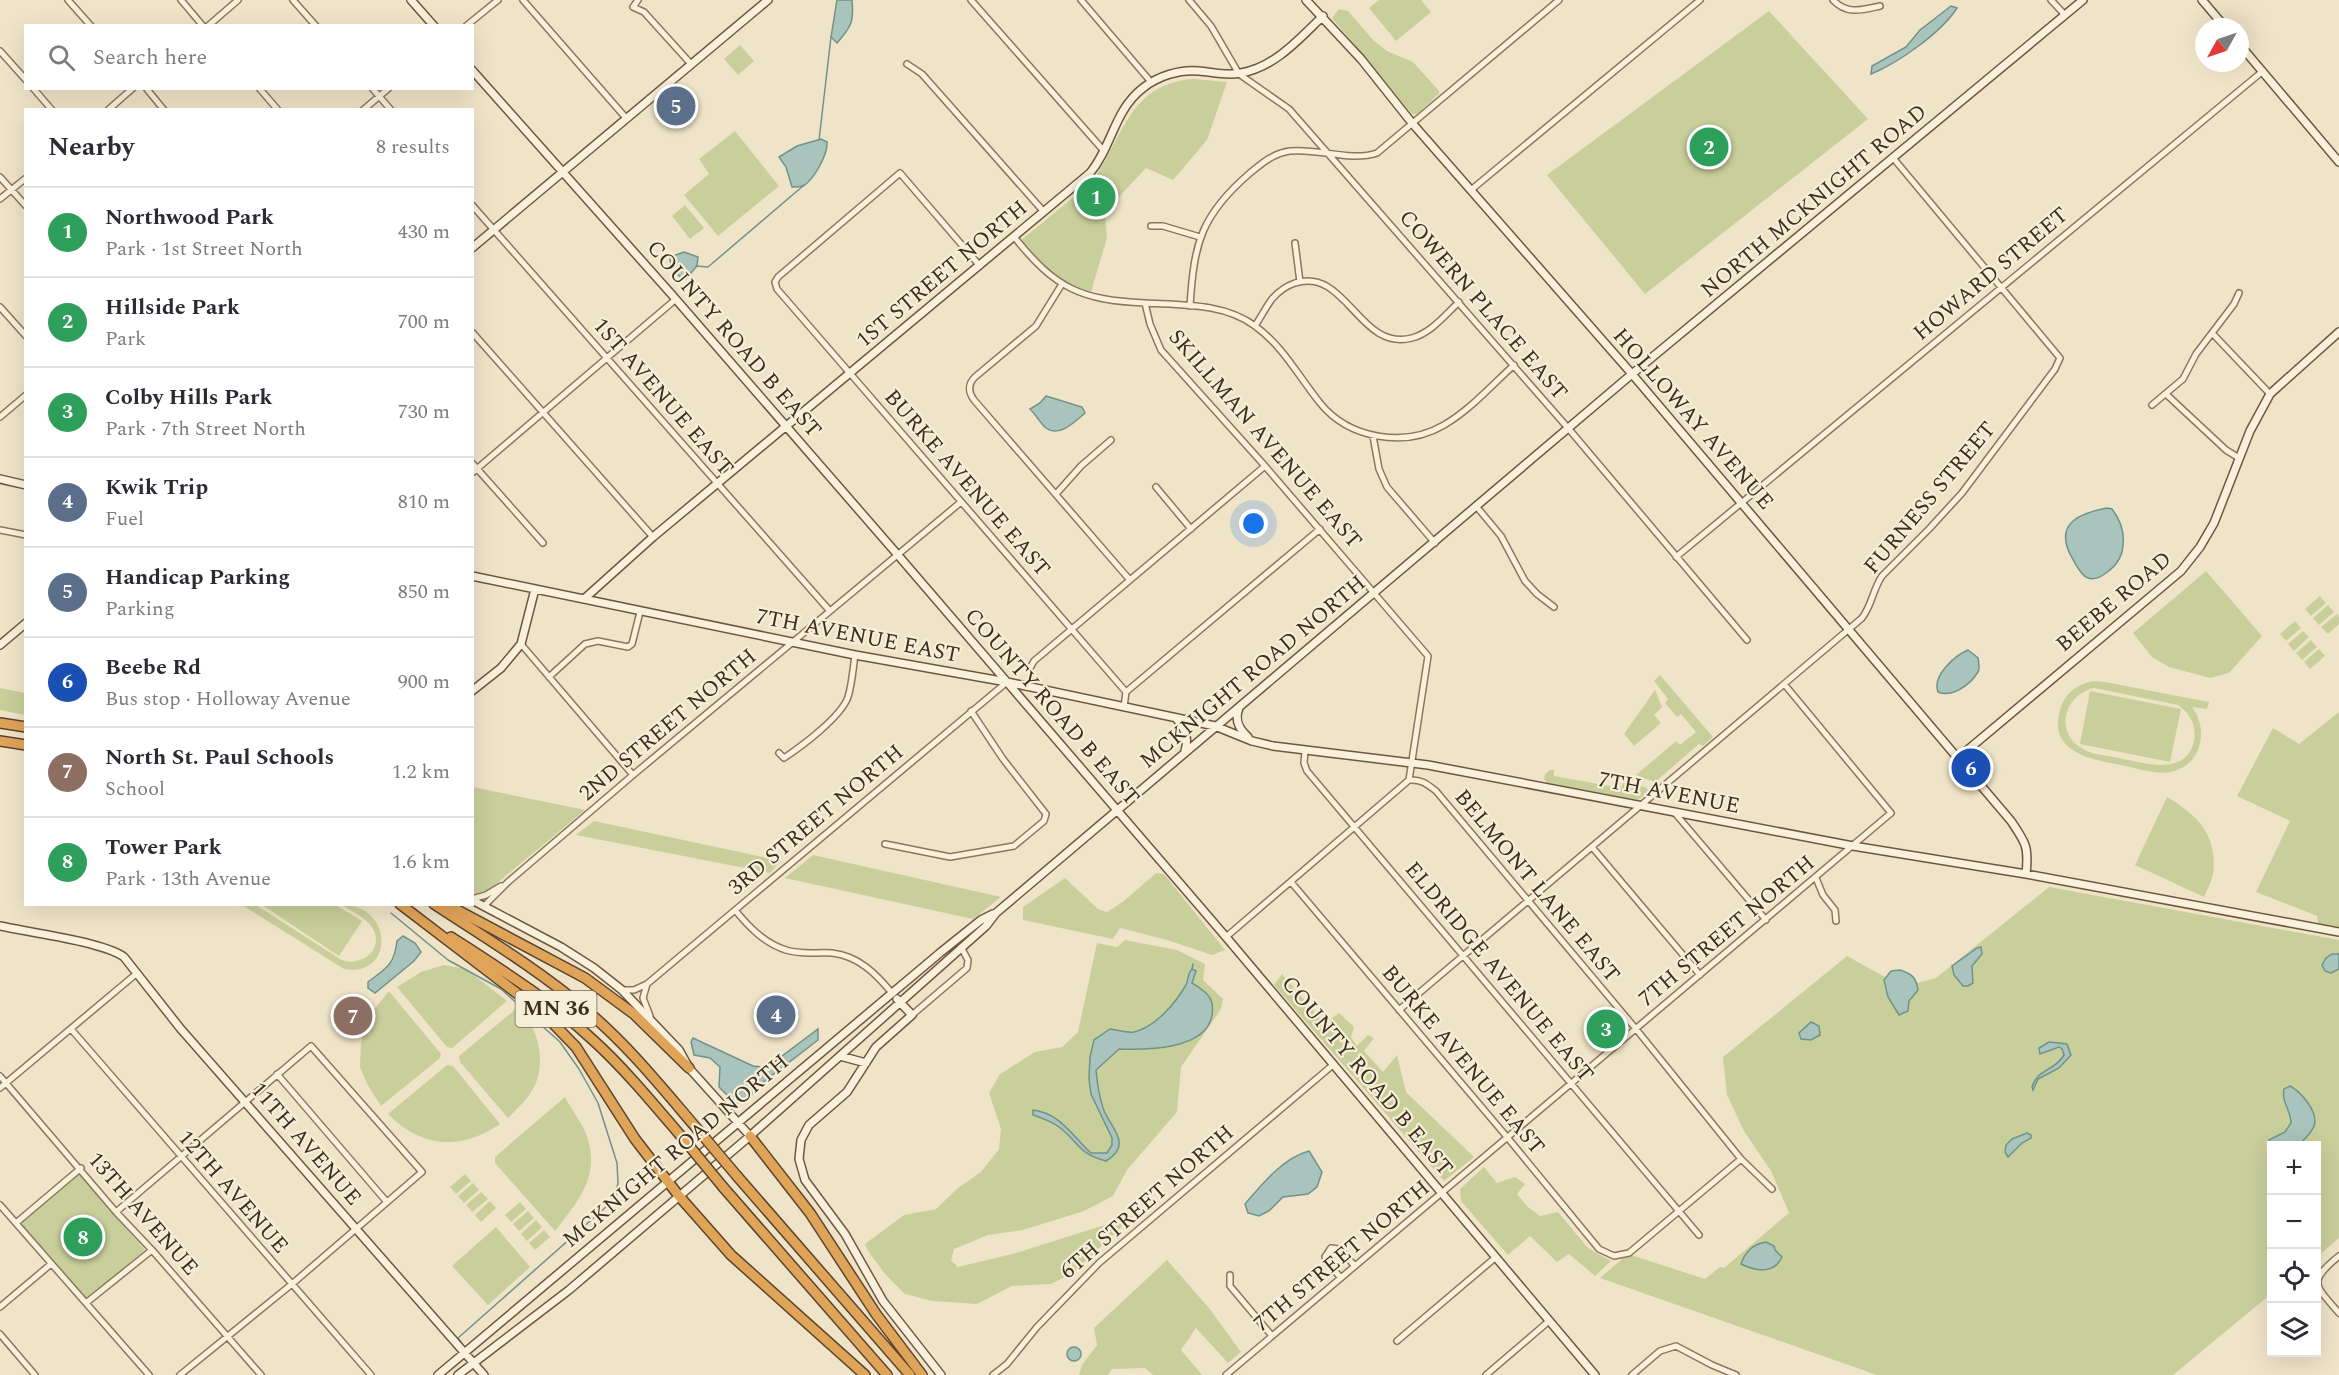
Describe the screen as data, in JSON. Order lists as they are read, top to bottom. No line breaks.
{"streets":{"highway":["MN 36"],"street":["NORTH MCKNIGHT ROAD","1ST STREET NORTH","HOWARD STREET","COWERN PLACE EAST","COUNTY ROAD B EAST","1ST AVENUE EAST","HOLLOWAY AVENUE","SKILLMAN AVENUE EAST","BURKE AVENUE EAST","FURNESS STREET","BEEBE ROAD","7TH AVENUE EAST","MCKNIGHT ROAD NORTH","2ND STREET NORTH","7TH AVENUE","3RD STREET NORTH","BELMONT LANE EAST","7TH STREET NORTH","ELDRIDGE AVENUE EAST","11TH AVENUE","12TH AVENUE","6TH STREET NORTH","13TH AVENUE"]},"crossings":[["NORTH MCKNIGHT ROAD","COWERN PLACE EAST"],["NORTH MCKNIGHT ROAD","HOLLOWAY AVENUE"],["NORTH MCKNIGHT ROAD","MCKNIGHT ROAD NORTH"],["1ST STREET NORTH","COWERN PLACE EAST"],["1ST STREET NORTH","COUNTY ROAD B EAST"],["1ST STREET NORTH","1ST AVENUE EAST"],["1ST STREET NORTH","HOLLOWAY AVENUE"],["1ST STREET NORTH","BURKE AVENUE EAST"],["1ST STREET NORTH","7TH AVENUE EAST"],["HOWARD STREET","COWERN PLACE EAST"],["HOWARD STREET","HOLLOWAY AVENUE"],["HOWARD STREET","FURNESS STREET"],["COUNTY ROAD B EAST","7TH AVENUE EAST"],["COUNTY ROAD B EAST","MCKNIGHT ROAD NORTH"],["COUNTY ROAD B EAST","2ND STREET NORTH"],["COUNTY ROAD B EAST","3RD STREET NORTH"],["COUNTY ROAD B EAST","7TH STREET NORTH"],["COUNTY ROAD B EAST","6TH STREET NORTH"],["1ST AVENUE EAST","2ND STREET NORTH"],["HOLLOWAY AVENUE","FURNESS STREET"],["HOLLOWAY AVENUE","BEEBE ROAD"],["HOLLOWAY AVENUE","7TH AVENUE"],["SKILLMAN AVENUE EAST","MCKNIGHT ROAD NORTH"],["SKILLMAN AVENUE EAST","7TH AVENUE"],["SKILLMAN AVENUE EAST","BELMONT LANE EAST"],["BURKE AVENUE EAST","2ND STREET NORTH"],["BURKE AVENUE EAST","7TH STREET NORTH"],["BURKE AVENUE EAST","ELDRIDGE AVENUE EAST"],["7TH AVENUE EAST","MCKNIGHT ROAD NORTH"],["7TH AVENUE EAST","2ND STREET NORTH"],["7TH AVENUE EAST","7TH AVENUE"],["7TH AVENUE EAST","3RD STREET NORTH"],["7TH AVENUE EAST","ELDRIDGE AVENUE EAST"],["MCKNIGHT ROAD NORTH","11TH AVENUE"],["7TH AVENUE","7TH STREET NORTH"],["7TH AVENUE","ELDRIDGE AVENUE EAST"],["BELMONT LANE EAST","7TH STREET NORTH"],["7TH STREET NORTH","ELDRIDGE AVENUE EAST"]],"north":"bottom left","page":{"search":"Search here","pins":["5","2","1","6","4","7","3","8"],"heading":["Nearby","8 results"],"list":[{"mark":"1","name":"Northwood Park","note":"Park · 1st Street North","value":"430 m"},{"mark":"2","name":"Hillside Park","note":"Park","value":"700 m"},{"mark":"3","name":"Colby Hills Park","note":"Park · 7th Street North","value":"730 m"},{"mark":"4","name":"Kwik Trip","note":"Fuel","value":"810 m"},{"mark":"5","name":"Handicap Parking","note":"Parking","value":"850 m"},{"mark":"6","name":"Beebe Rd","note":"Bus stop · Holloway Avenue","value":"900 m"},{"mark":"7","name":"North St. Paul Schools","note":"School","value":"1.2 km"},{"mark":"8","name":"Tower Park","note":"Park · 13th Avenue","value":"1.6 km"}],"map_buttons":["+","−"]}}
